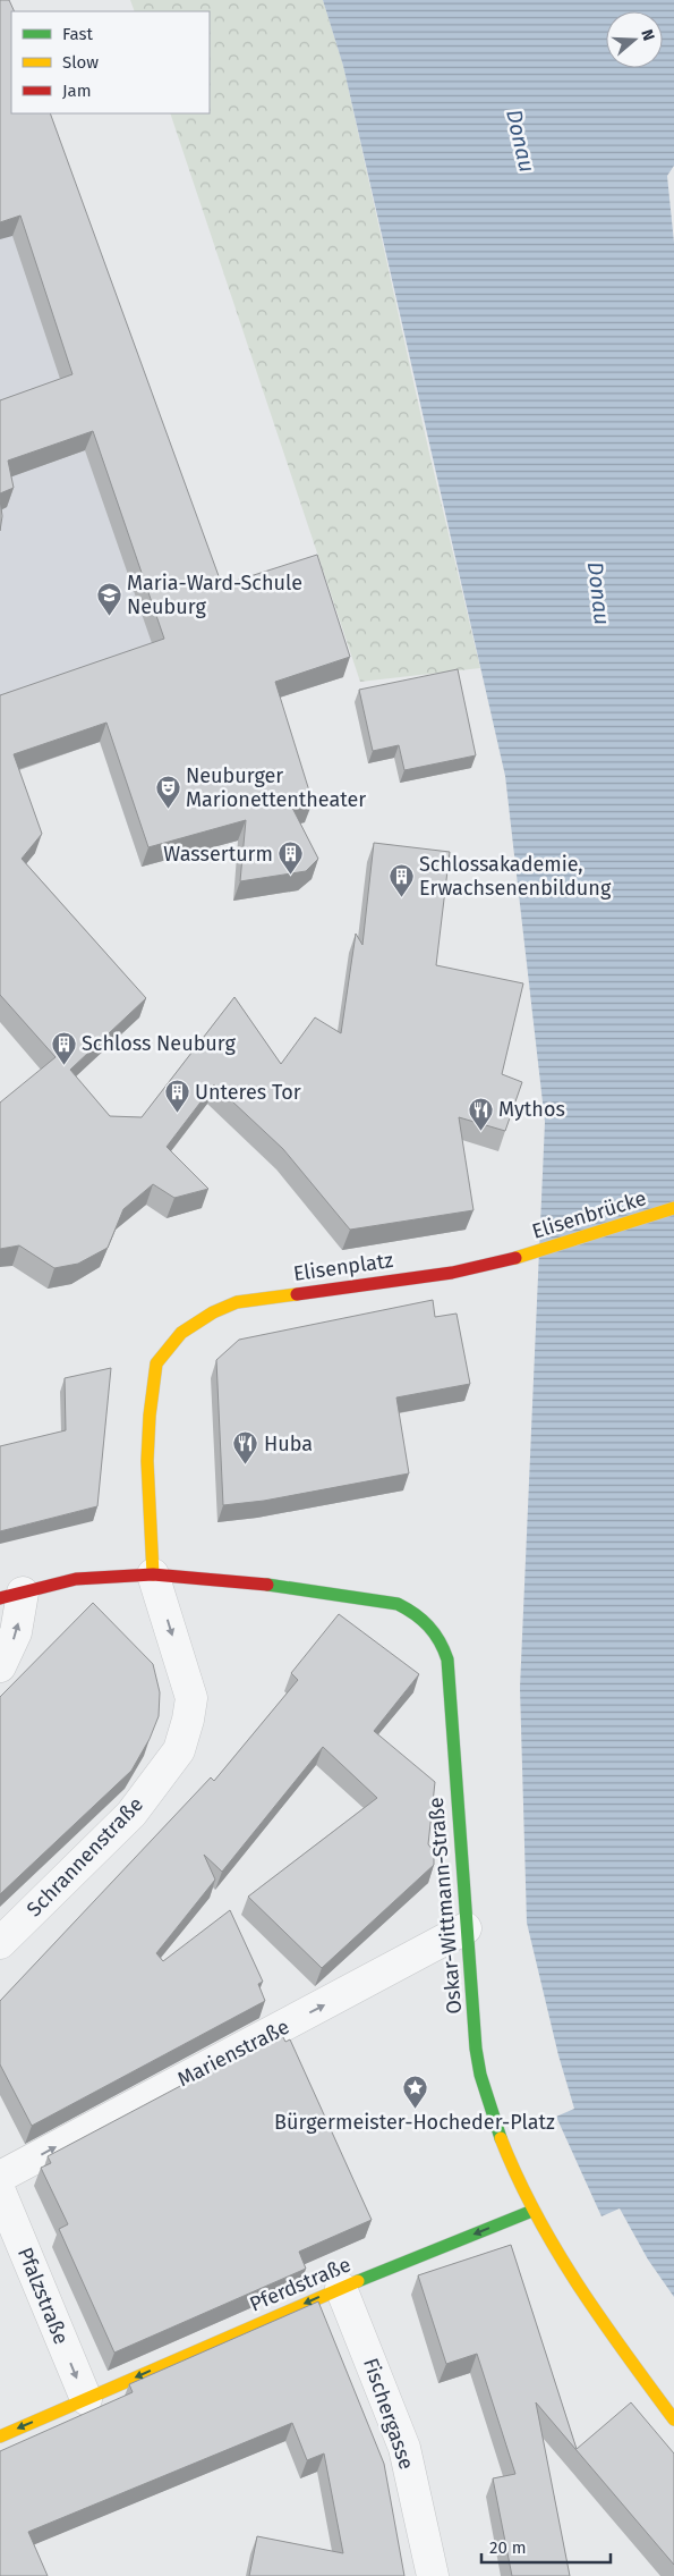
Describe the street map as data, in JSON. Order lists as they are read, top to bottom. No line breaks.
{"streets":{"street":["Elisenbrücke","Elisenplatz","Schrannenstraße","Oskar-Wittmann-Straße","Marienstraße","Pferdstraße","Pfalzstraße","Fischergasse"]},"crossings":[["Elisenbrücke","Elisenplatz"],["Elisenplatz","Schrannenstraße"],["Elisenplatz","Oskar-Wittmann-Straße"],["Schrannenstraße","Oskar-Wittmann-Straße"],["Oskar-Wittmann-Straße","Marienstraße"],["Oskar-Wittmann-Straße","Pferdstraße"],["Pferdstraße","Pfalzstraße"],["Pferdstraße","Fischergasse"]],"one_way":["Schrannenstraße","Marienstraße","Pferdstraße","Pfalzstraße"],"water":["Donau"],"places":{"school or university":["Maria-Ward-Schule Neuburg"],"theatre":["Neuburger Marionettentheater"],"building":["Wasserturm","Schlossakademie, Erwachsenenbildung","Schloss Neuburg","Unteres Tor"],"restaurant":["Mythos","Huba"],"place":["Bürgermeister-Hocheder-Platz"]},"legend":["Fast","Slow","Jam"],"scale_bar":"20 m","north":"right"}
